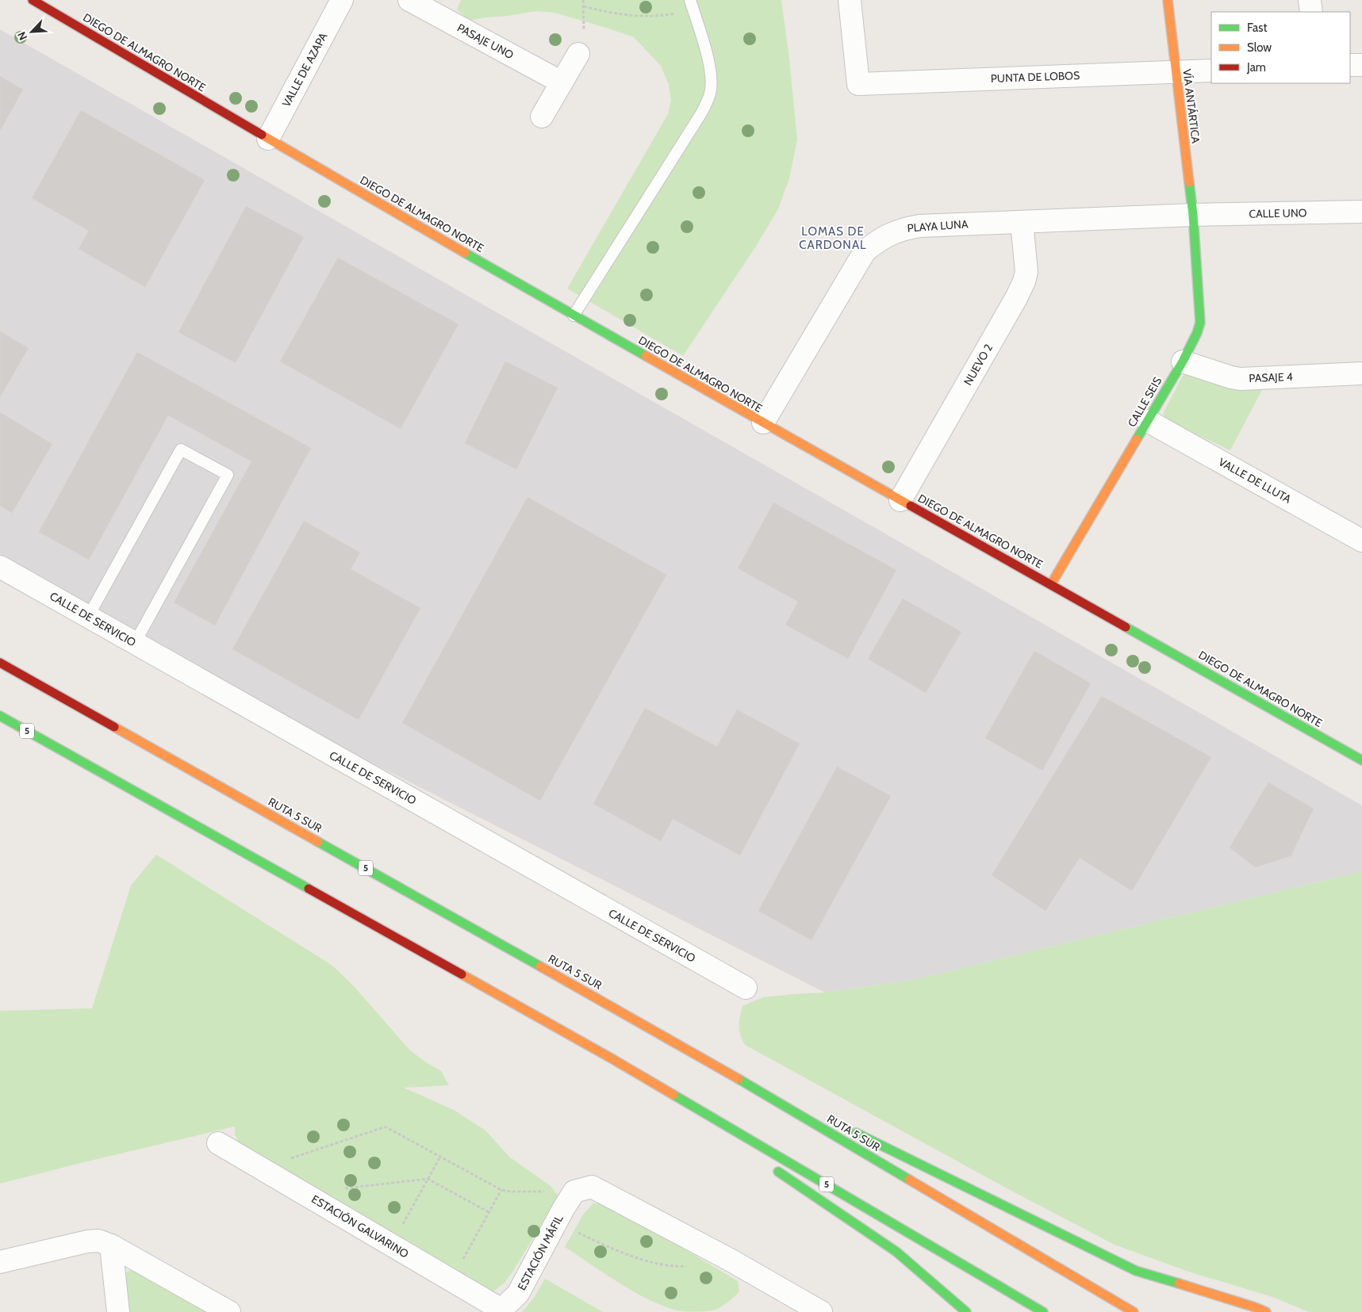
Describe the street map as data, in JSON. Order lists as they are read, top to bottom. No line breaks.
{"streets":{"main road":["DIEGO DE ALMAGRO NORTE","VÍA ANTÁRTICA","CALLE SEIS","5","RUTA 5 SUR"],"street":["PASAJE UNO","VALLE DE AZAPA","PUNTA DE LOBOS","CALLE UNO","PLAYA LUNA","NUEVO 2","PASAJE 4","VALLE DE LLUTA","CALLE DE SERVICIO","ESTACIÓN GALVARINO","ESTACIÓN MÁFIL"]},"crossings":[["DIEGO DE ALMAGRO NORTE","VALLE DE AZAPA"],["DIEGO DE ALMAGRO NORTE","PLAYA LUNA"],["DIEGO DE ALMAGRO NORTE","NUEVO 2"],["DIEGO DE ALMAGRO NORTE","CALLE SEIS"],["PUNTA DE LOBOS","VÍA ANTÁRTICA"],["VÍA ANTÁRTICA","CALLE UNO"],["VÍA ANTÁRTICA","PLAYA LUNA"],["VÍA ANTÁRTICA","CALLE SEIS"],["CALLE UNO","PLAYA LUNA"],["CALLE UNO","CALLE SEIS"],["PLAYA LUNA","NUEVO 2"],["PLAYA LUNA","CALLE SEIS"],["PASAJE 4","CALLE SEIS"],["CALLE SEIS","VALLE DE LLUTA"],["ESTACIÓN GALVARINO","ESTACIÓN MÁFIL"]],"districts":["LOMAS DE CARDONAL"],"legend":["Fast","Slow","Jam"],"north":"bottom left"}
